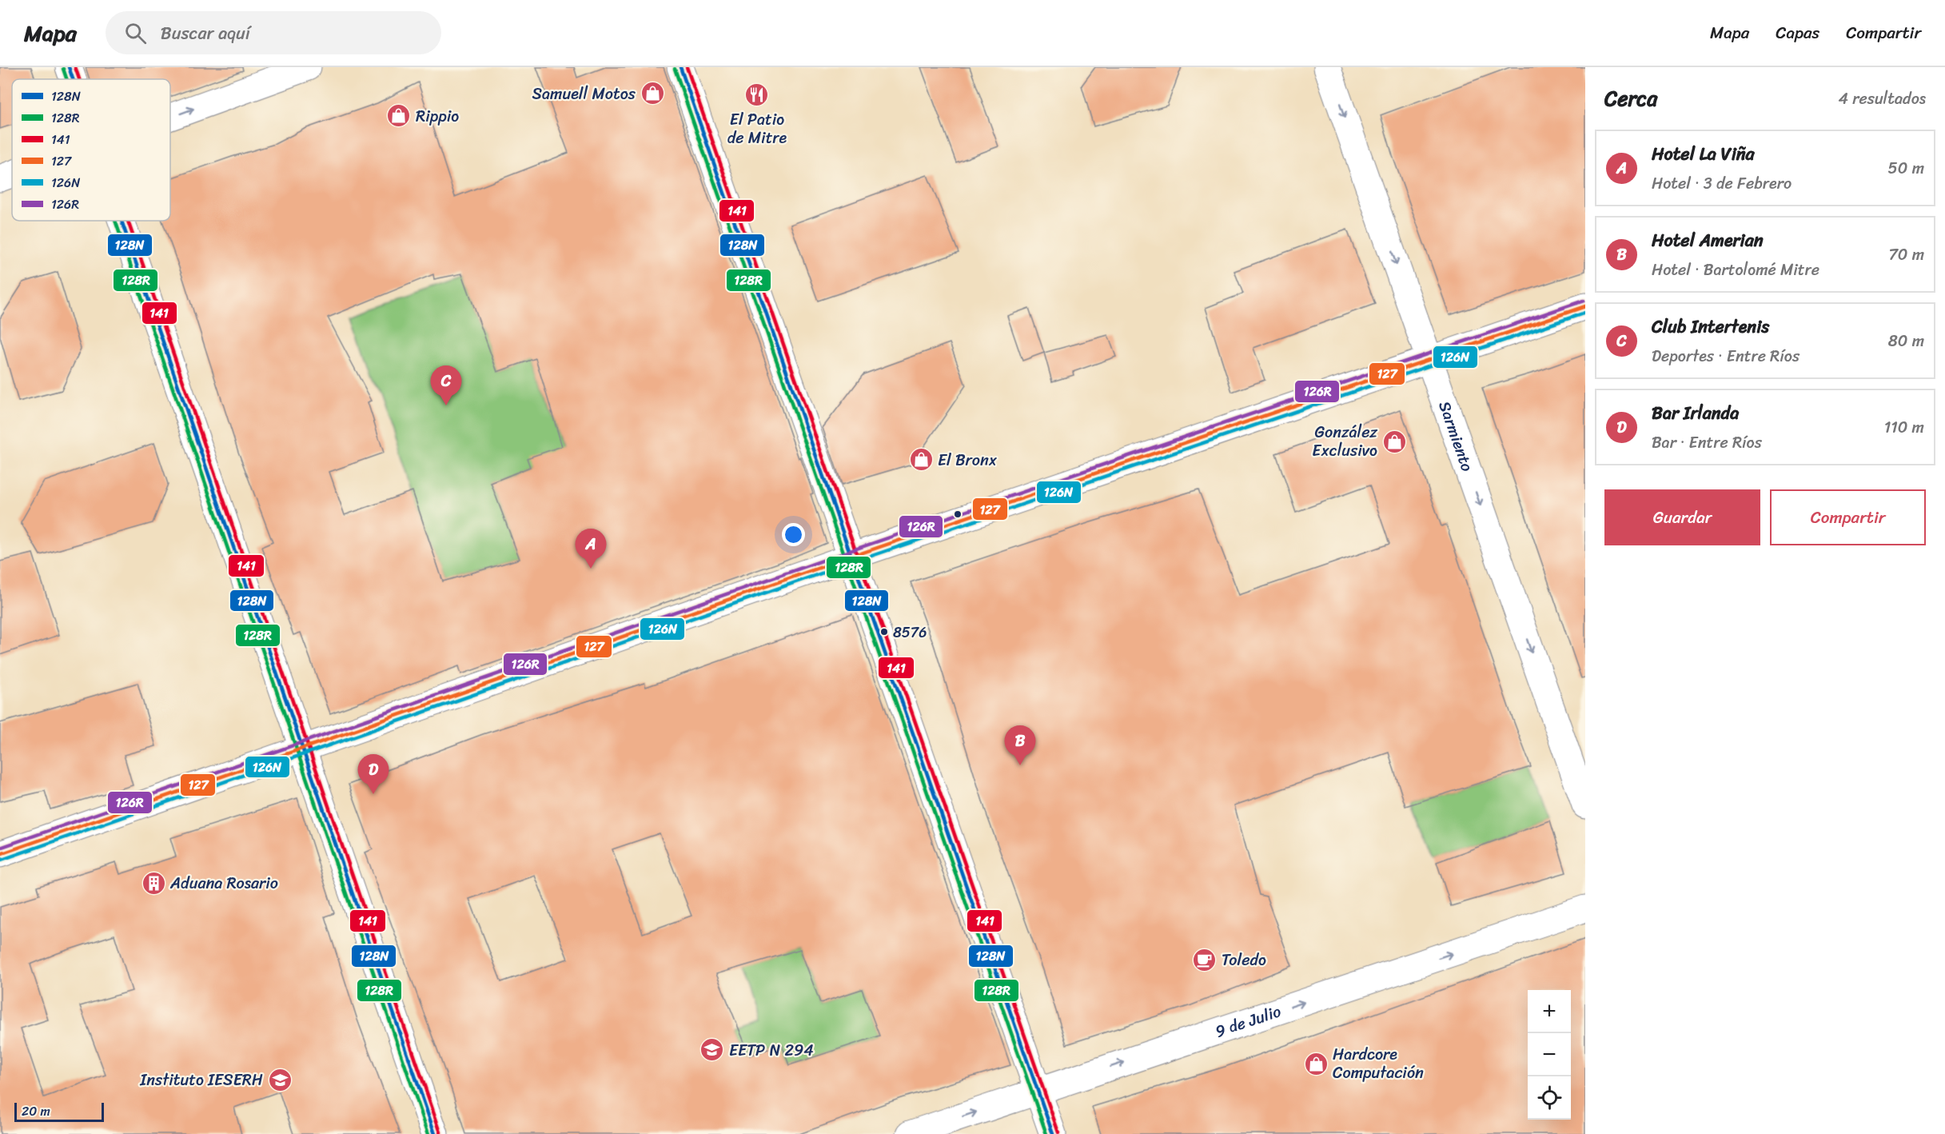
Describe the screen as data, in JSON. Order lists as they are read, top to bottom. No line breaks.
{"streets":{"street":["Sarmiento","9 de Julio"]},"one_way":["Sarmiento","9 de Julio"],"places":{"shop":["Samuell Motos","Rippio","González Exclusivo","El Bronx","Hardcore Computación"],"restaurant":["El Patio de Mitre"],"other":["8576"],"building":["Aduana Rosario"],"cafe":["Toledo"],"school or university":["EETP N 294","Instituto IESERH"]},"lines":["transit line 128N","transit line 141","transit line 128R","transit line 126R","transit line 127","transit line 126N"],"legend":["128N","128R","141","127","126N","126R"],"scale_bar":"20 m","page":{"header":"Mapa","search":"Buscar aquí","nav":["Mapa","Capas","Compartir"],"heading":["Cerca","4 resultados"],"list":[{"mark":"A","name":"Hotel La Viña","note":"Hotel · 3 de Febrero","value":"50 m"},{"mark":"B","name":"Hotel Amerian","note":"Hotel · Bartolomé Mitre","value":"70 m"},{"mark":"C","name":"Club Intertenis","note":"Deportes · Entre Ríos","value":"80 m"},{"mark":"D","name":"Bar Irlanda","note":"Bar · Entre Ríos","value":"110 m"}],"pins":["C","A","B","D"],"buttons":["Guardar","Compartir"],"map_buttons":["+","−"],"scale":"20 m"}}
